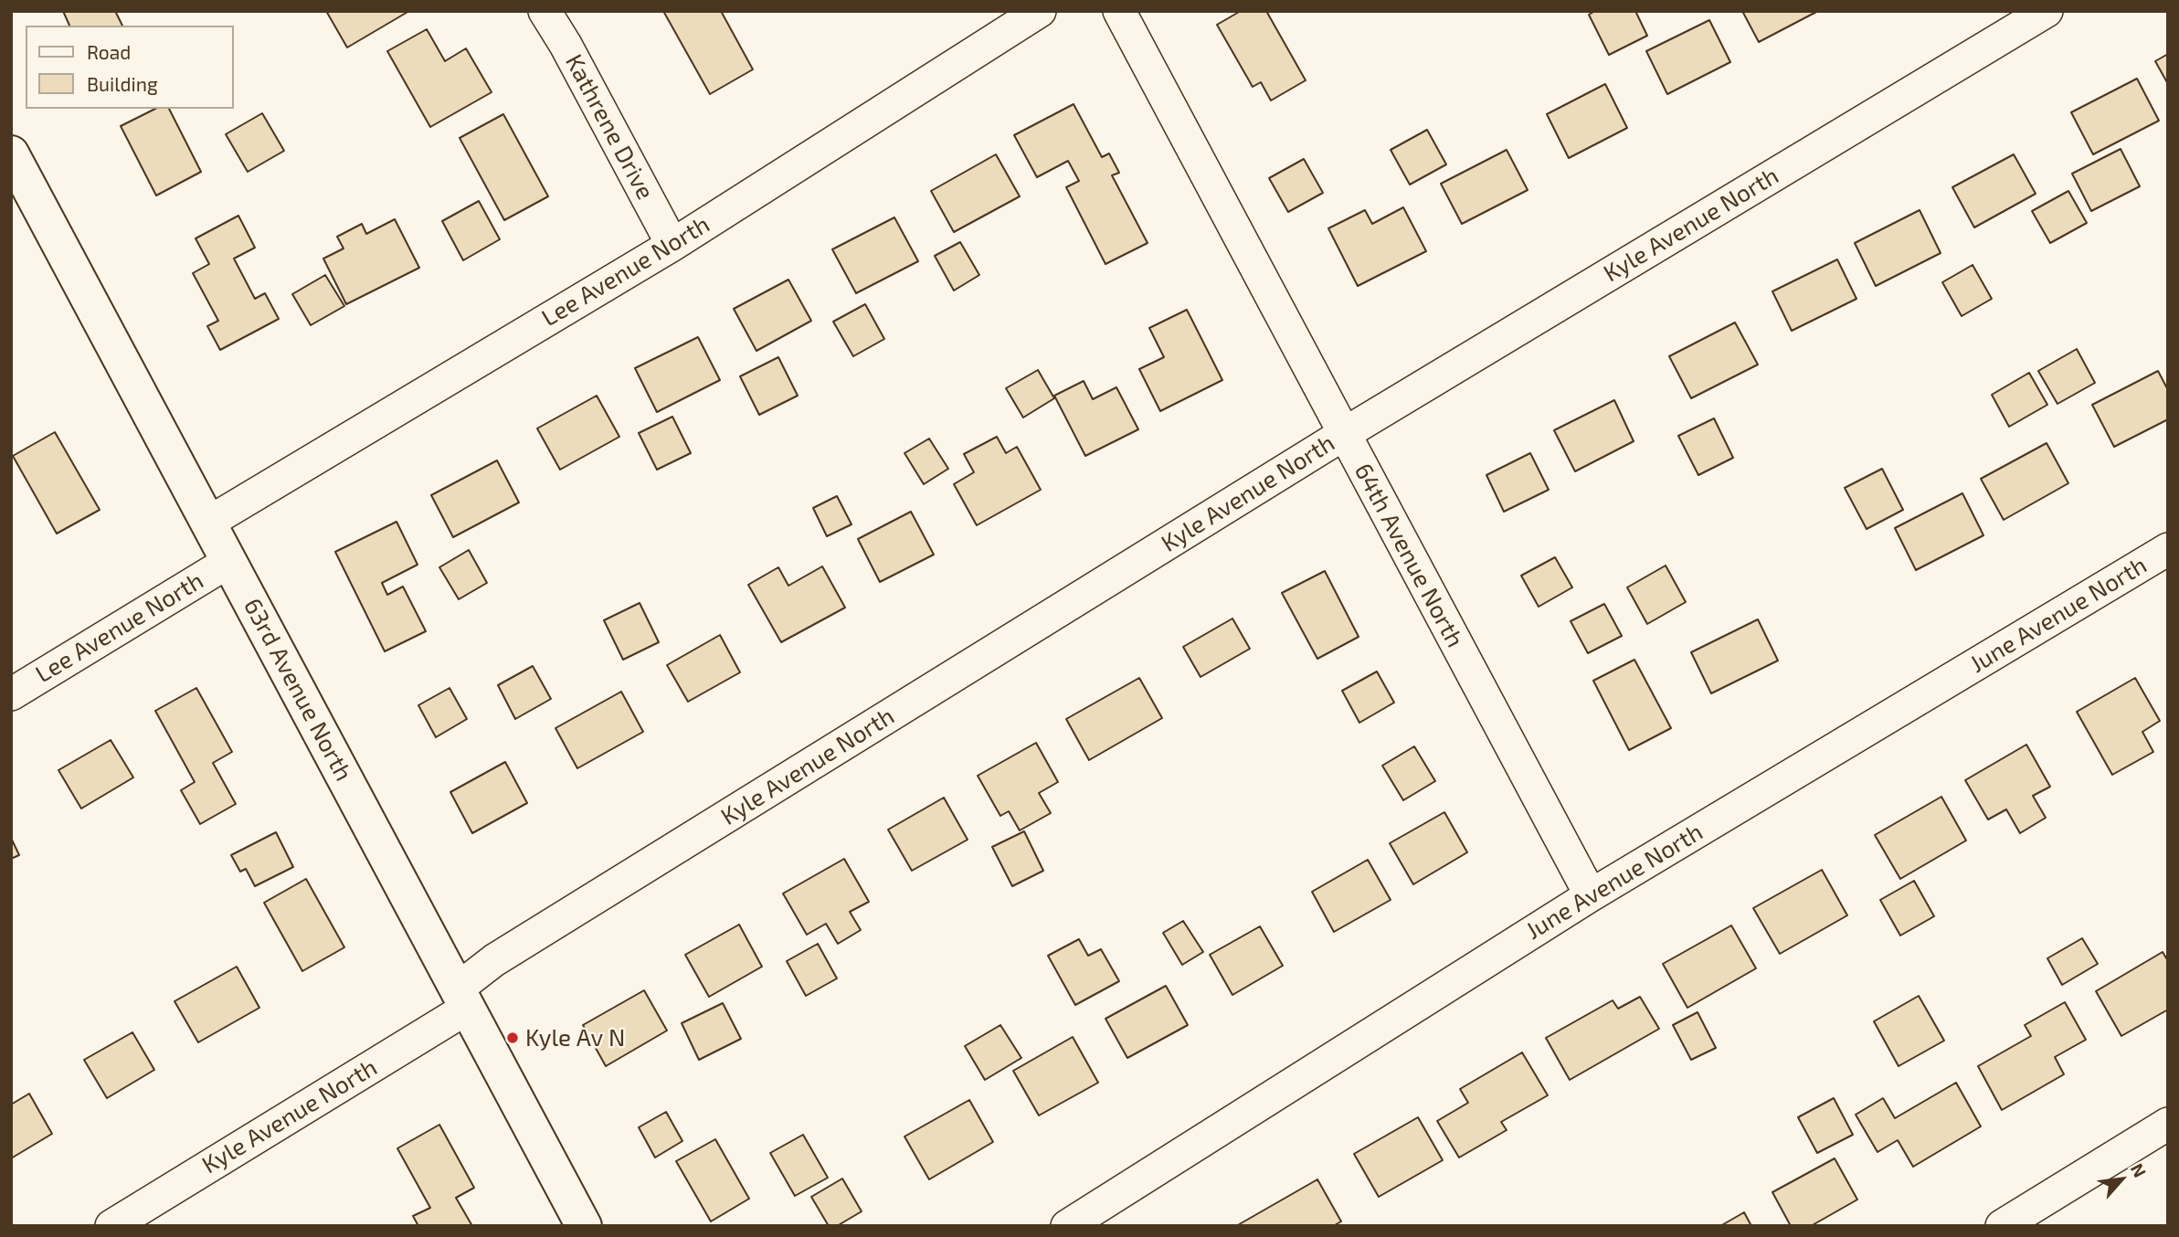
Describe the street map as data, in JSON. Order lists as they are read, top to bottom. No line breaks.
{"streets":{"street":["Kathrene Drive","Kyle Avenue North","Lee Avenue North","64th Avenue North","June Avenue North","63rd Avenue North"]},"crossings":[["Kathrene Drive","Lee Avenue North"],["Kyle Avenue North","64th Avenue North"],["Kyle Avenue North","63rd Avenue North"],["Lee Avenue North","63rd Avenue North"],["64th Avenue North","June Avenue North"]],"places":["Kyle Av N"],"legend":["Road","Building"],"north":"top right"}
